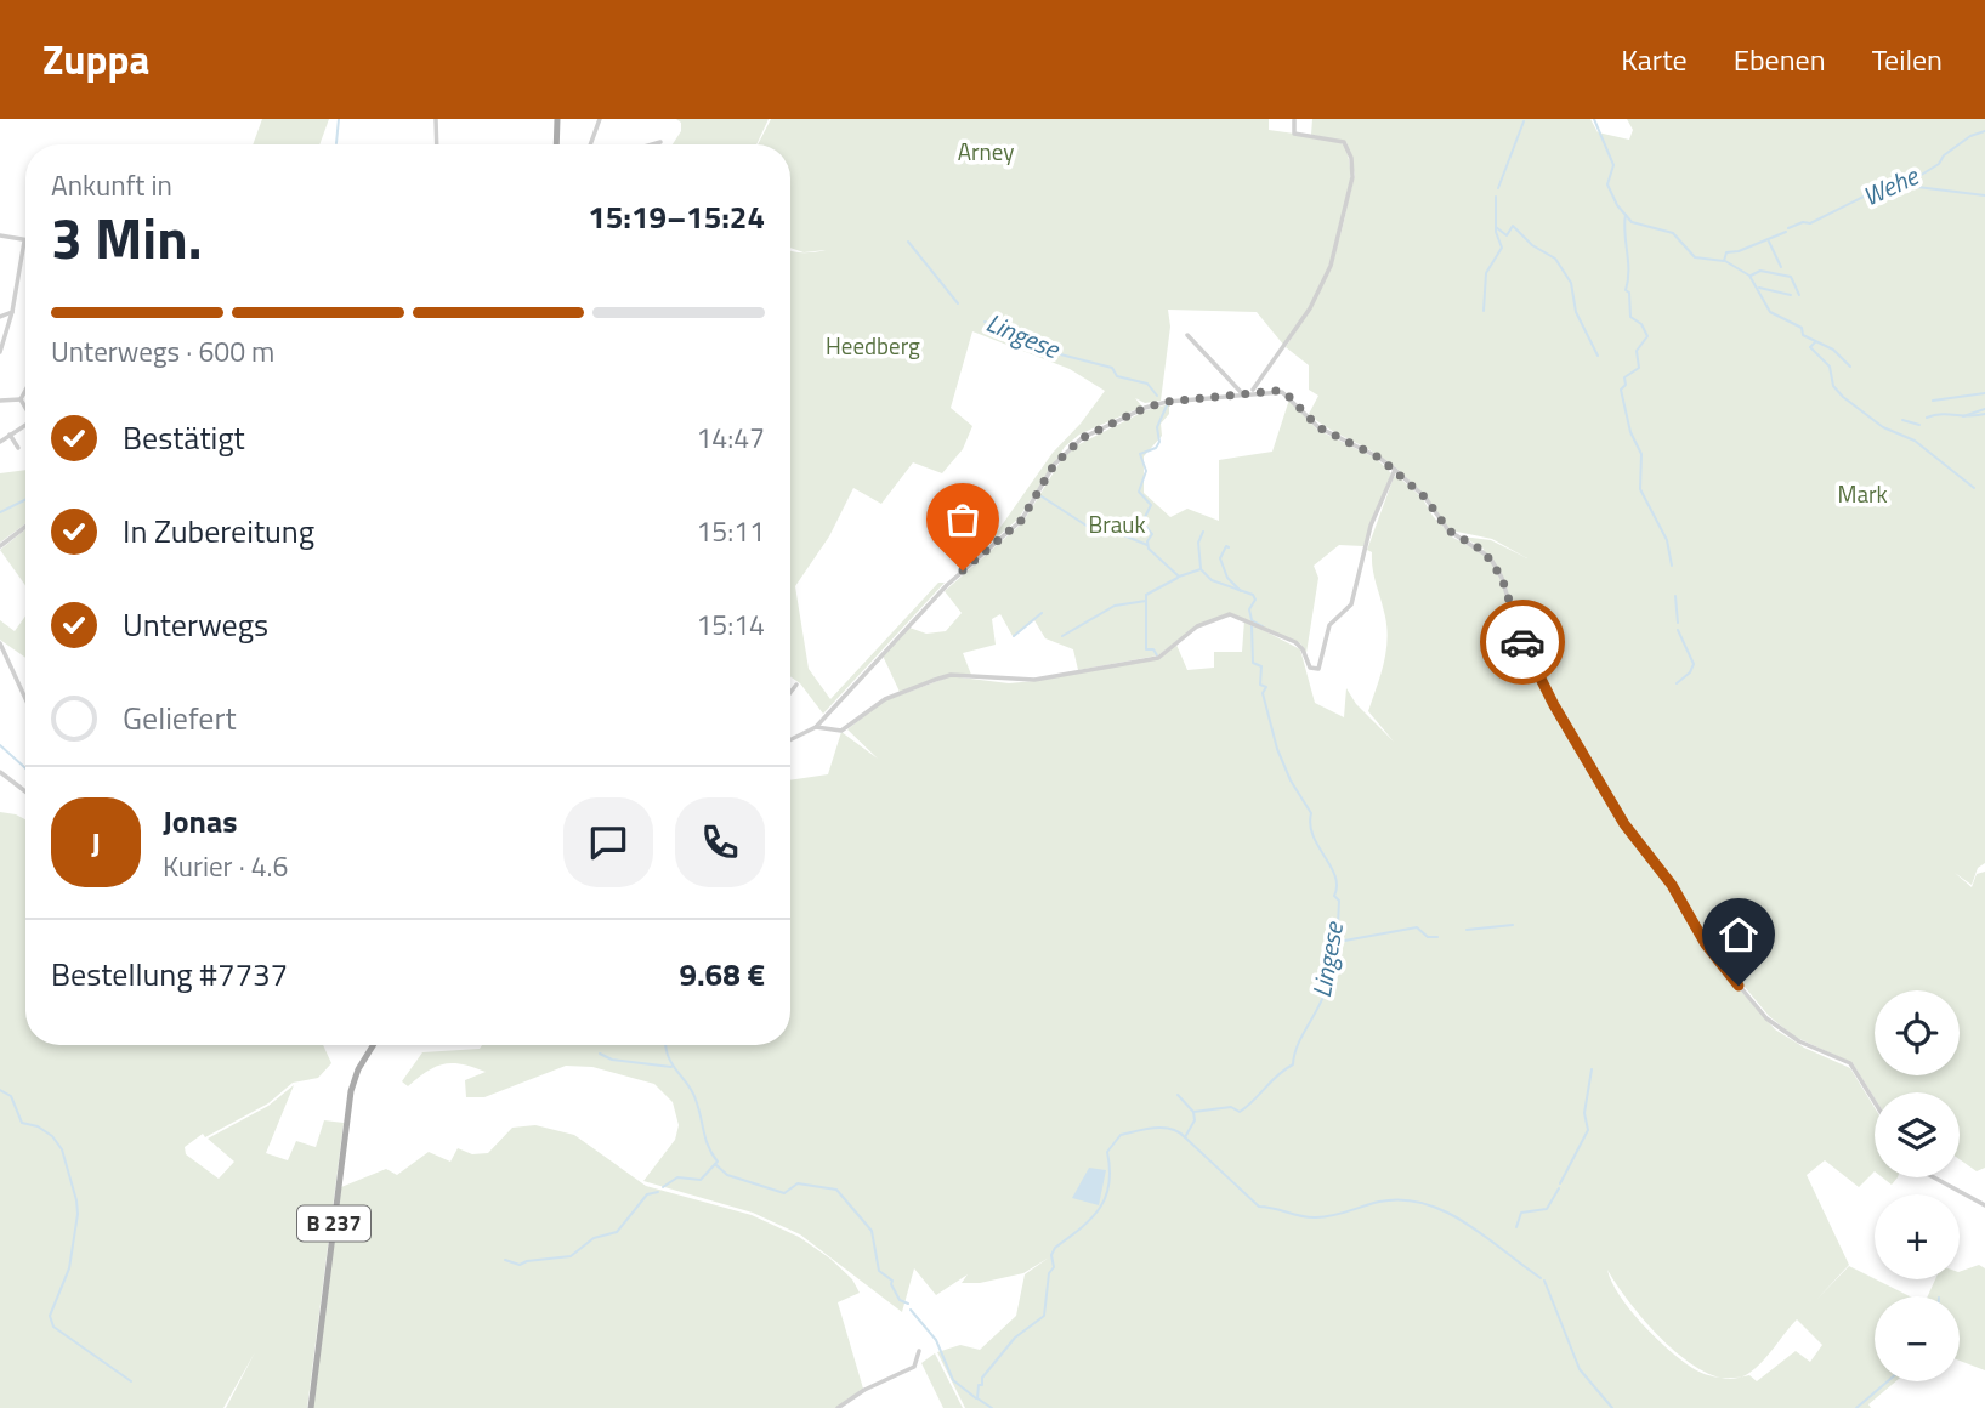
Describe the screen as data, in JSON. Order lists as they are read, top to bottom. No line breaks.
{"streets":{"main road":["B 237"]},"water":["Wehe","Lingese"],"parks":["Arney","Heedberg","Mark","Brauk"],"page":{"header":"Zuppa","nav":["Karte","Ebenen","Teilen"],"heading":["3 Min.","Ankunft in","15:19–15:24"],"panel":["Jonas","Kurier · 4.6","Bestellung #7737","9.68 €"],"bar":"Unterwegs · 600 m","list":[["Bestätigt","14:47"],["In Zubereitung","15:11"],["Unterwegs","15:14"],"Geliefert"],"round":"J","map_buttons":["+","−"]}}
